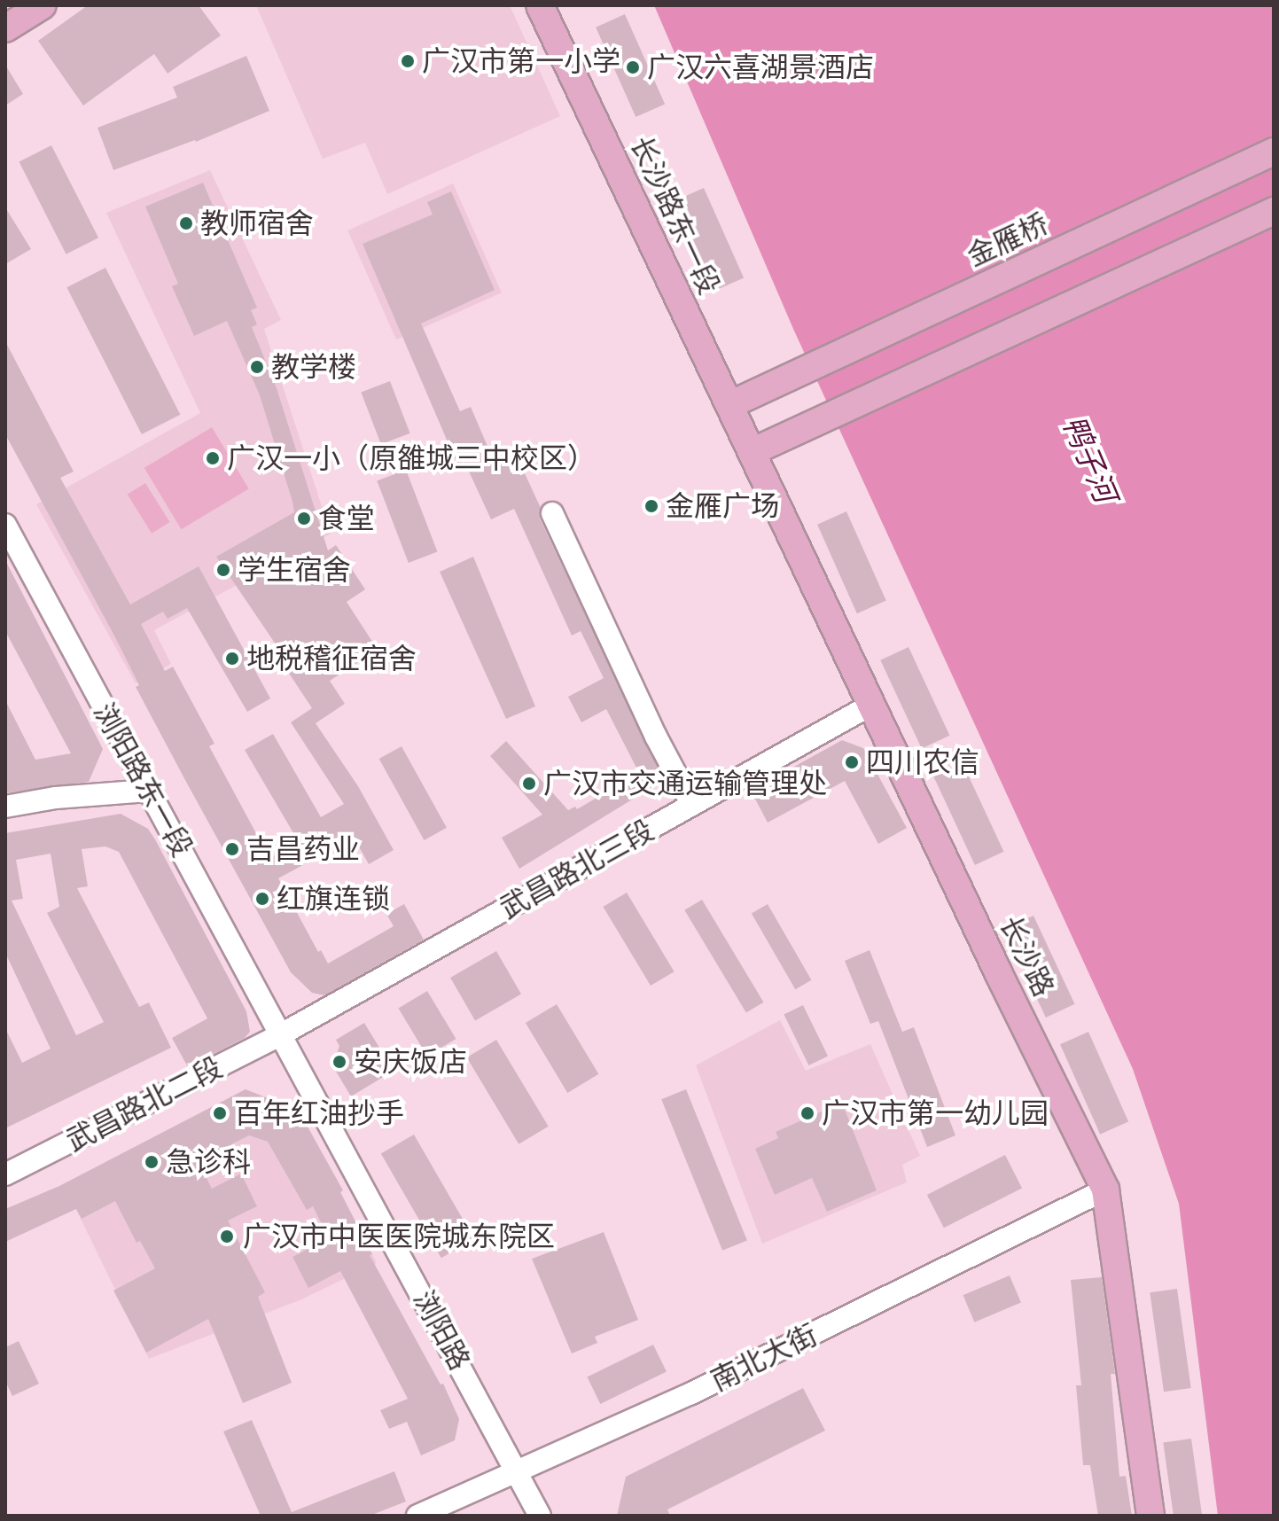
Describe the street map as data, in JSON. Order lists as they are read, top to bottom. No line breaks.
{"streets":{"main road":["长沙路东一段","金雁桥","长沙路"],"street":["浏阳路东一段","武昌路北三段","武昌路北二段","浏阳路","南北大街"]},"crossings":[["长沙路东一段","金雁桥"],["长沙路东一段","长沙路"],["浏阳路东一段","武昌路北三段"],["浏阳路东一段","武昌路北二段"],["浏阳路东一段","浏阳路"],["武昌路北三段","长沙路"],["武昌路北三段","武昌路北二段"],["武昌路北三段","浏阳路"],["长沙路","南北大街"],["武昌路北二段","浏阳路"],["浏阳路","南北大街"]],"water":["鸭子河"],"places":["广汉市第一小学","广汉六喜湖景酒店","教师宿舍","教学楼","广汉一小（原雒城三中校区）","金雁广场","食堂","学生宿舍","地税稽征宿舍","四川农信","广汉市交通运输管理处","吉昌药业","红旗连锁","安庆饭店","百年红油抄手","广汉市第一幼儿园","急诊科","广汉市中医医院城东院区"]}
